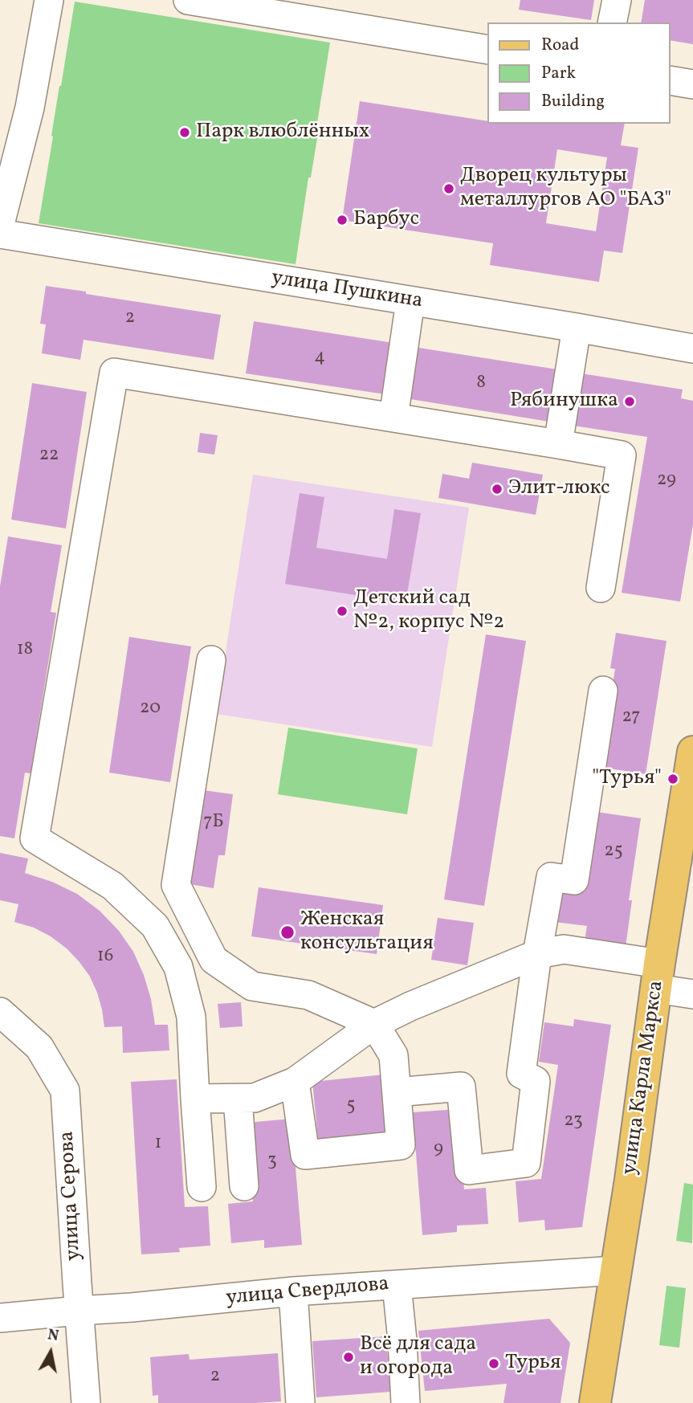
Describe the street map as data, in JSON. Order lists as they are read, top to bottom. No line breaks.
{"streets":{"main road":["улица Карла Маркса"],"street":["улица Пушкина","улица Серова","улица Свердлова"]},"crossings":[["улица Карла Маркса","улица Свердлова"],["улица Серова","улица Свердлова"]],"places":["Парк влюблённых","Дворец культуры металлургов АО \"БАЗ\"","Барбус","Рябинушка","Элит-люкс","Детский сад №2, корпус №2","\"Турья\"","Женская консультация","Всё для сада и огорода","Турья"],"house_numbers":["2","4","8","22","29","18","20","27","7Б","25","16","5","23","1","9","3","2"],"legend":["Road","Park","Building"],"north":"top"}
